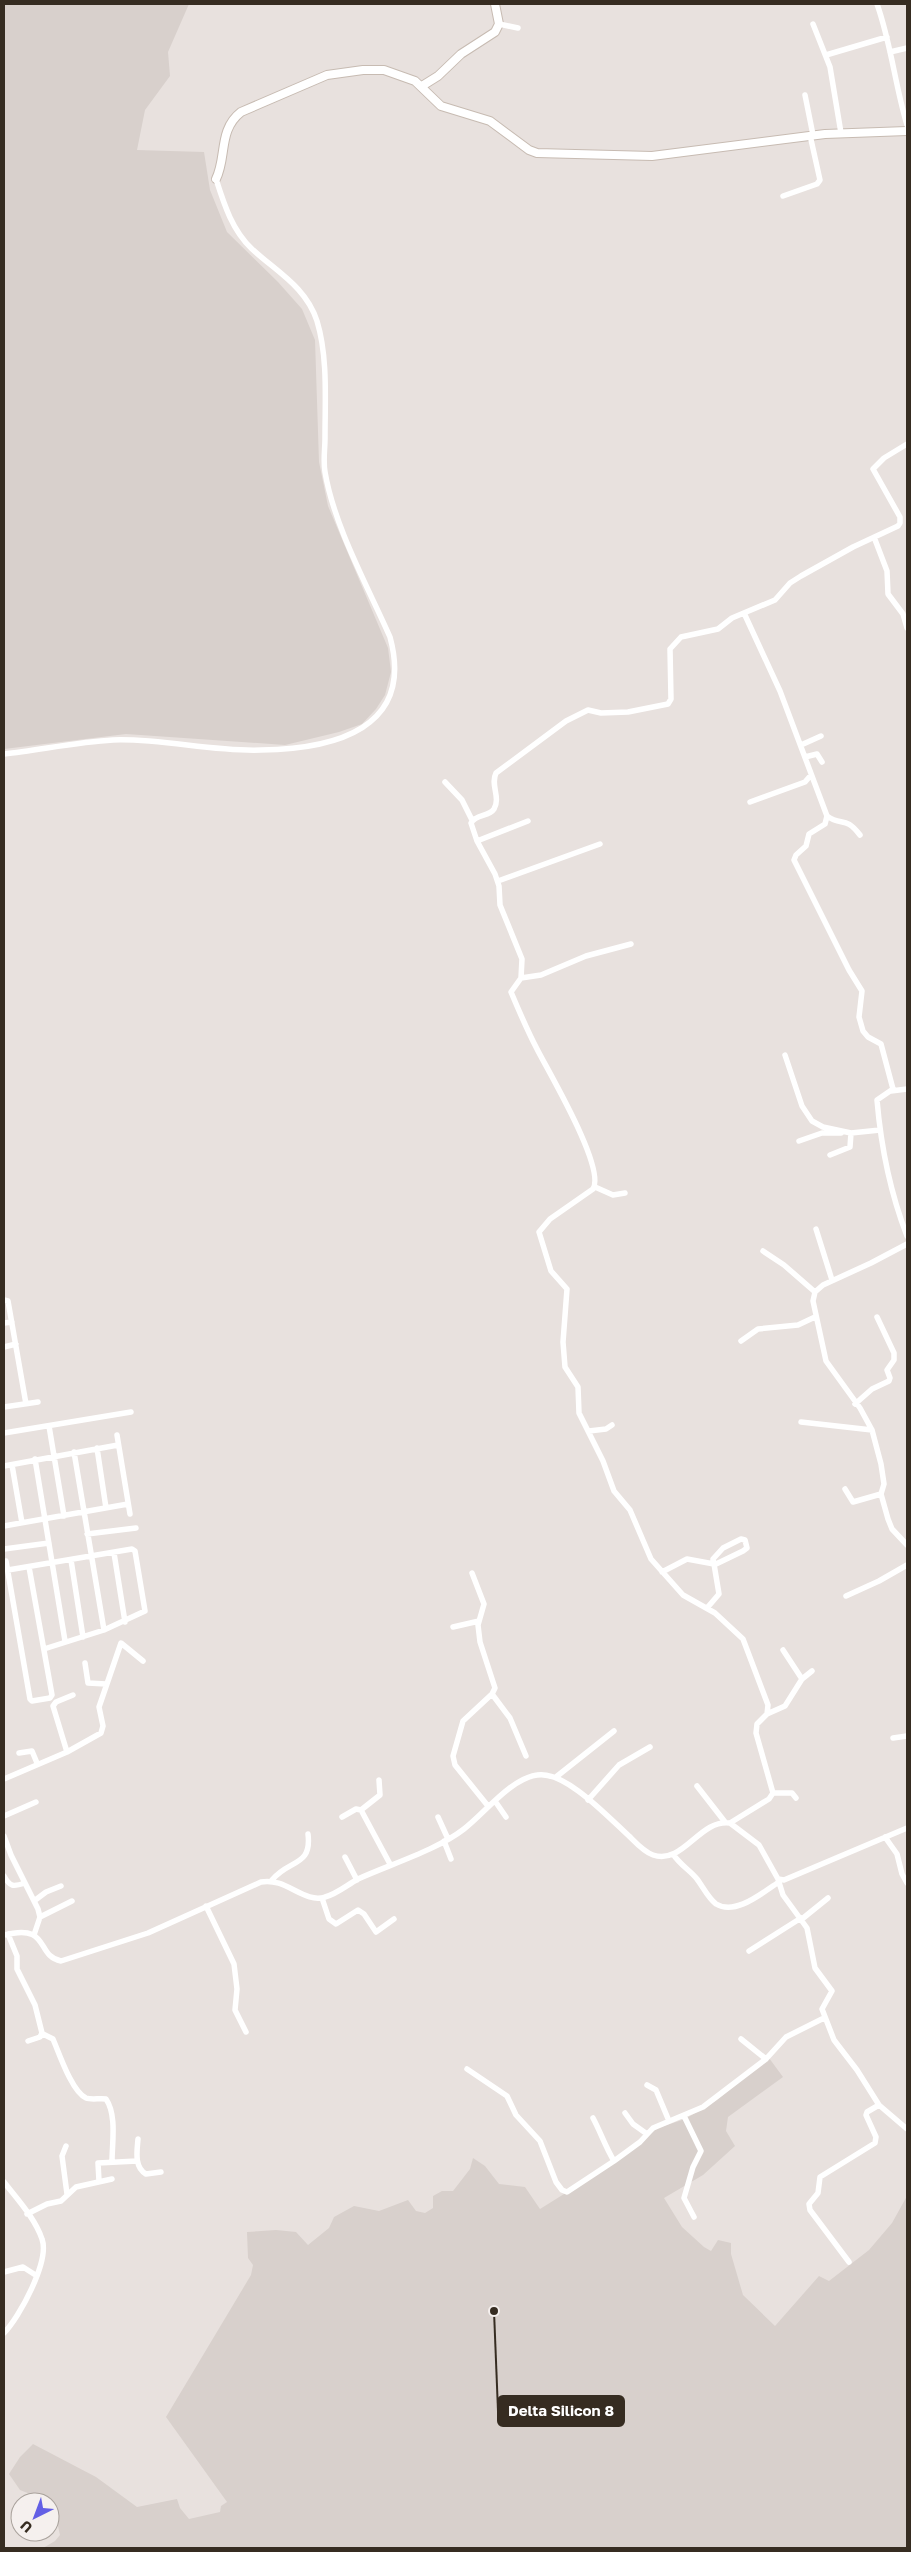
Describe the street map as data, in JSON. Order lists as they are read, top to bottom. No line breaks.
{"places":["Delta Silicon 8"],"north":"bottom left"}
